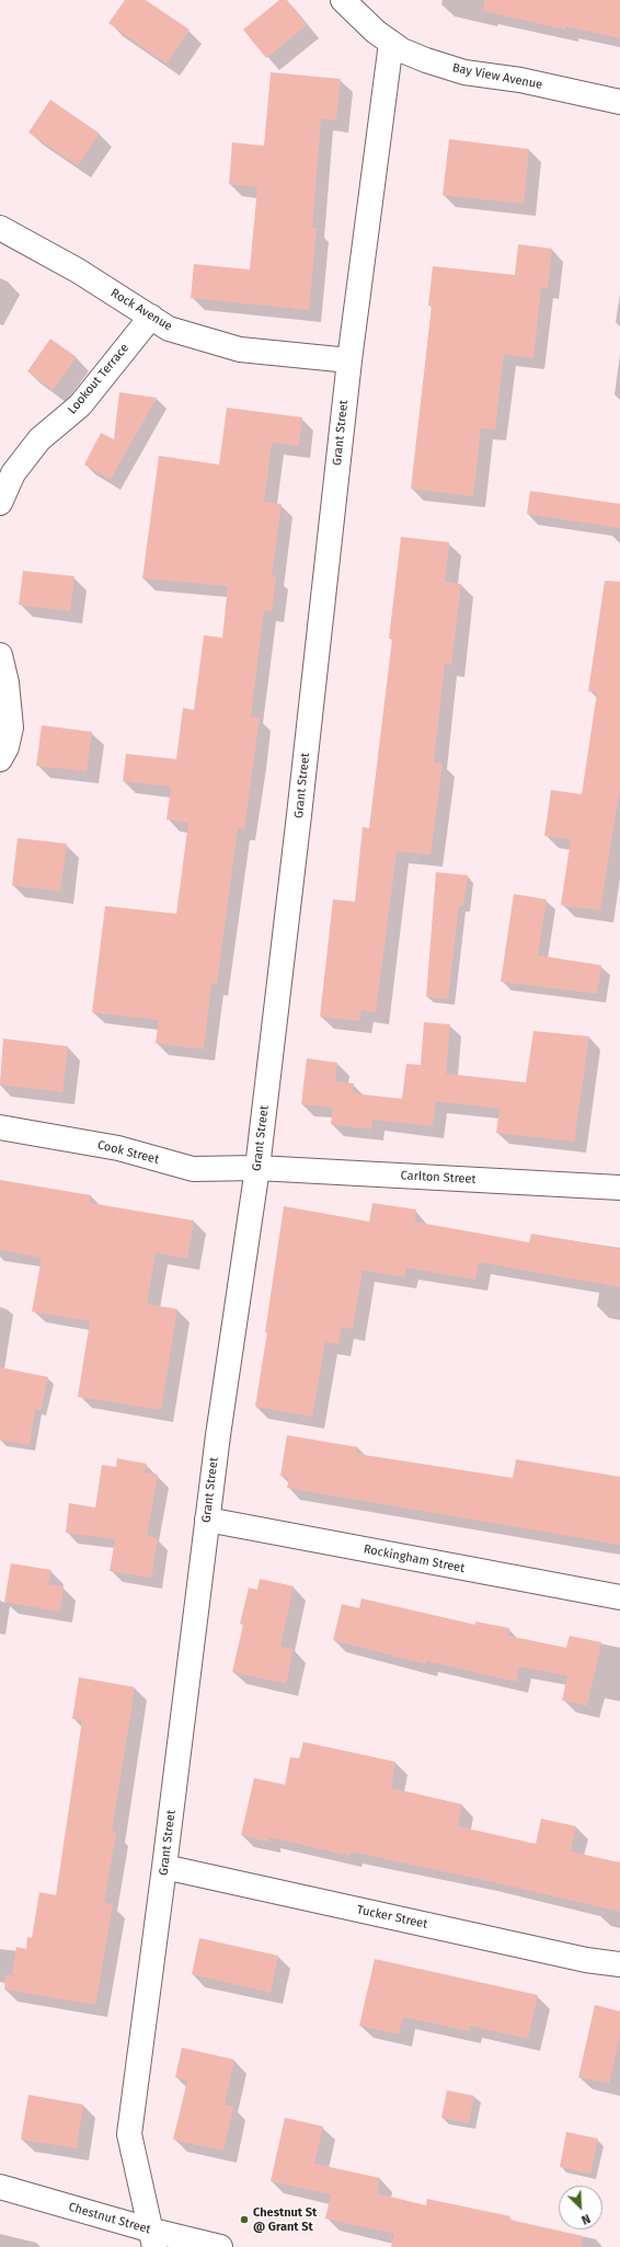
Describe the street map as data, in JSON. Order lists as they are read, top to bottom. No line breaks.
{"streets":{"street":["Bay View Avenue","Rock Avenue","Lookout Terrace","Grant Street","Cook Street","Carlton Street","Rockingham Street","Tucker Street","Chestnut Street"]},"crossings":[["Bay View Avenue","Grant Street"],["Rock Avenue","Lookout Terrace"],["Rock Avenue","Grant Street"],["Grant Street","Cook Street"],["Grant Street","Carlton Street"],["Grant Street","Rockingham Street"],["Grant Street","Tucker Street"],["Grant Street","Chestnut Street"],["Cook Street","Carlton Street"]],"places":["Chestnut St @ Grant St"],"north":"bottom right"}
